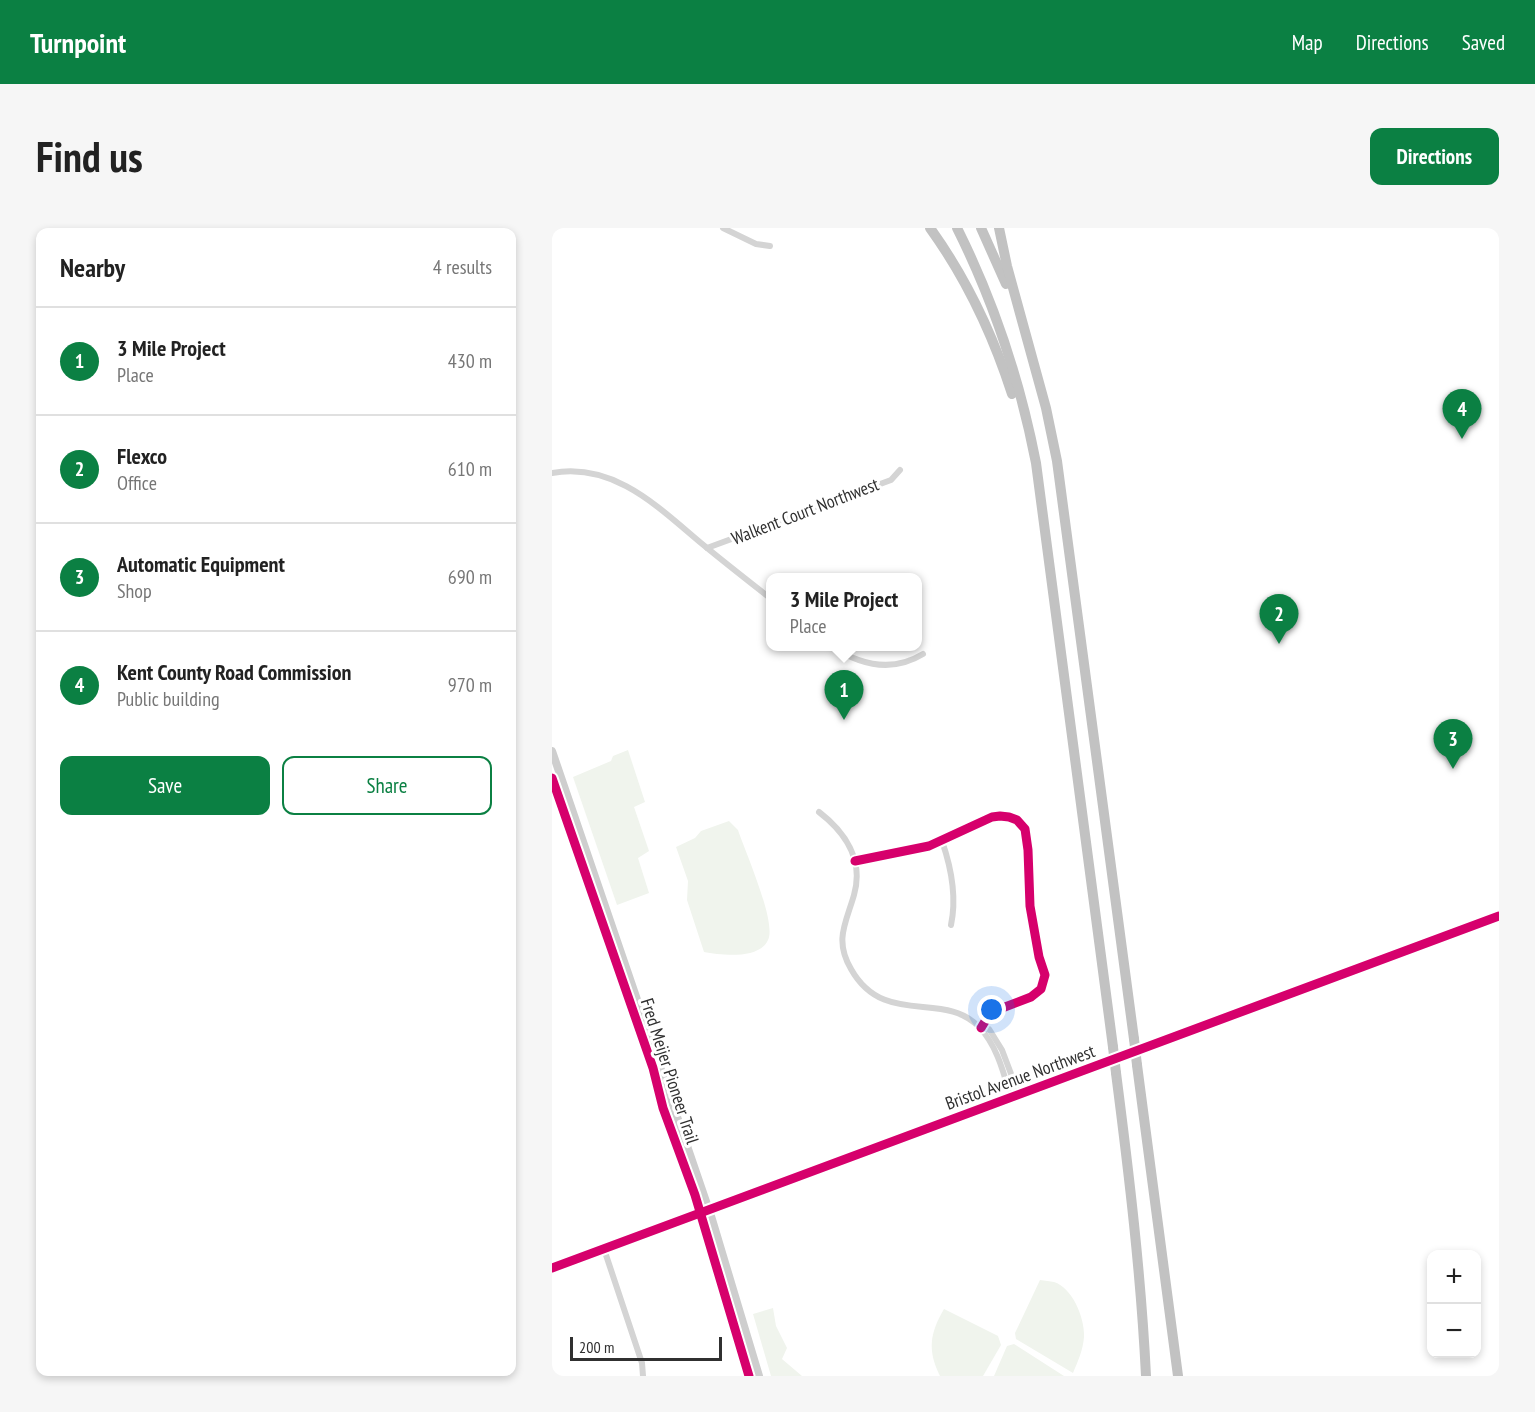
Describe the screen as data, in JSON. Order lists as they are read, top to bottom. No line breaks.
{"streets":{"street":["Walkent Court Northwest","Bristol Avenue Northwest"],"cycle path":["Fred Meijer Pioneer Trail"]},"scale_bar":"200 m","page":{"header":"Turnpoint","nav":["Map","Directions","Saved"],"buttons":["Directions",["Save","Share"]],"title":"Find us","heading":["Nearby","4 results"],"list":[{"mark":"1","name":"3 Mile Project","note":"Place","value":"430 m"},{"mark":"2","name":"Flexco","note":"Office","value":"610 m"},{"mark":"3","name":"Automatic Equipment","note":"Shop","value":"690 m"},{"mark":"4","name":"Kent County Road Commission","note":"Public building","value":"970 m"}],"pins":["4","2","1","3"],"popup":["3 Mile Project","Place"],"map_buttons":["+","−"],"scale":"200 m"}}
